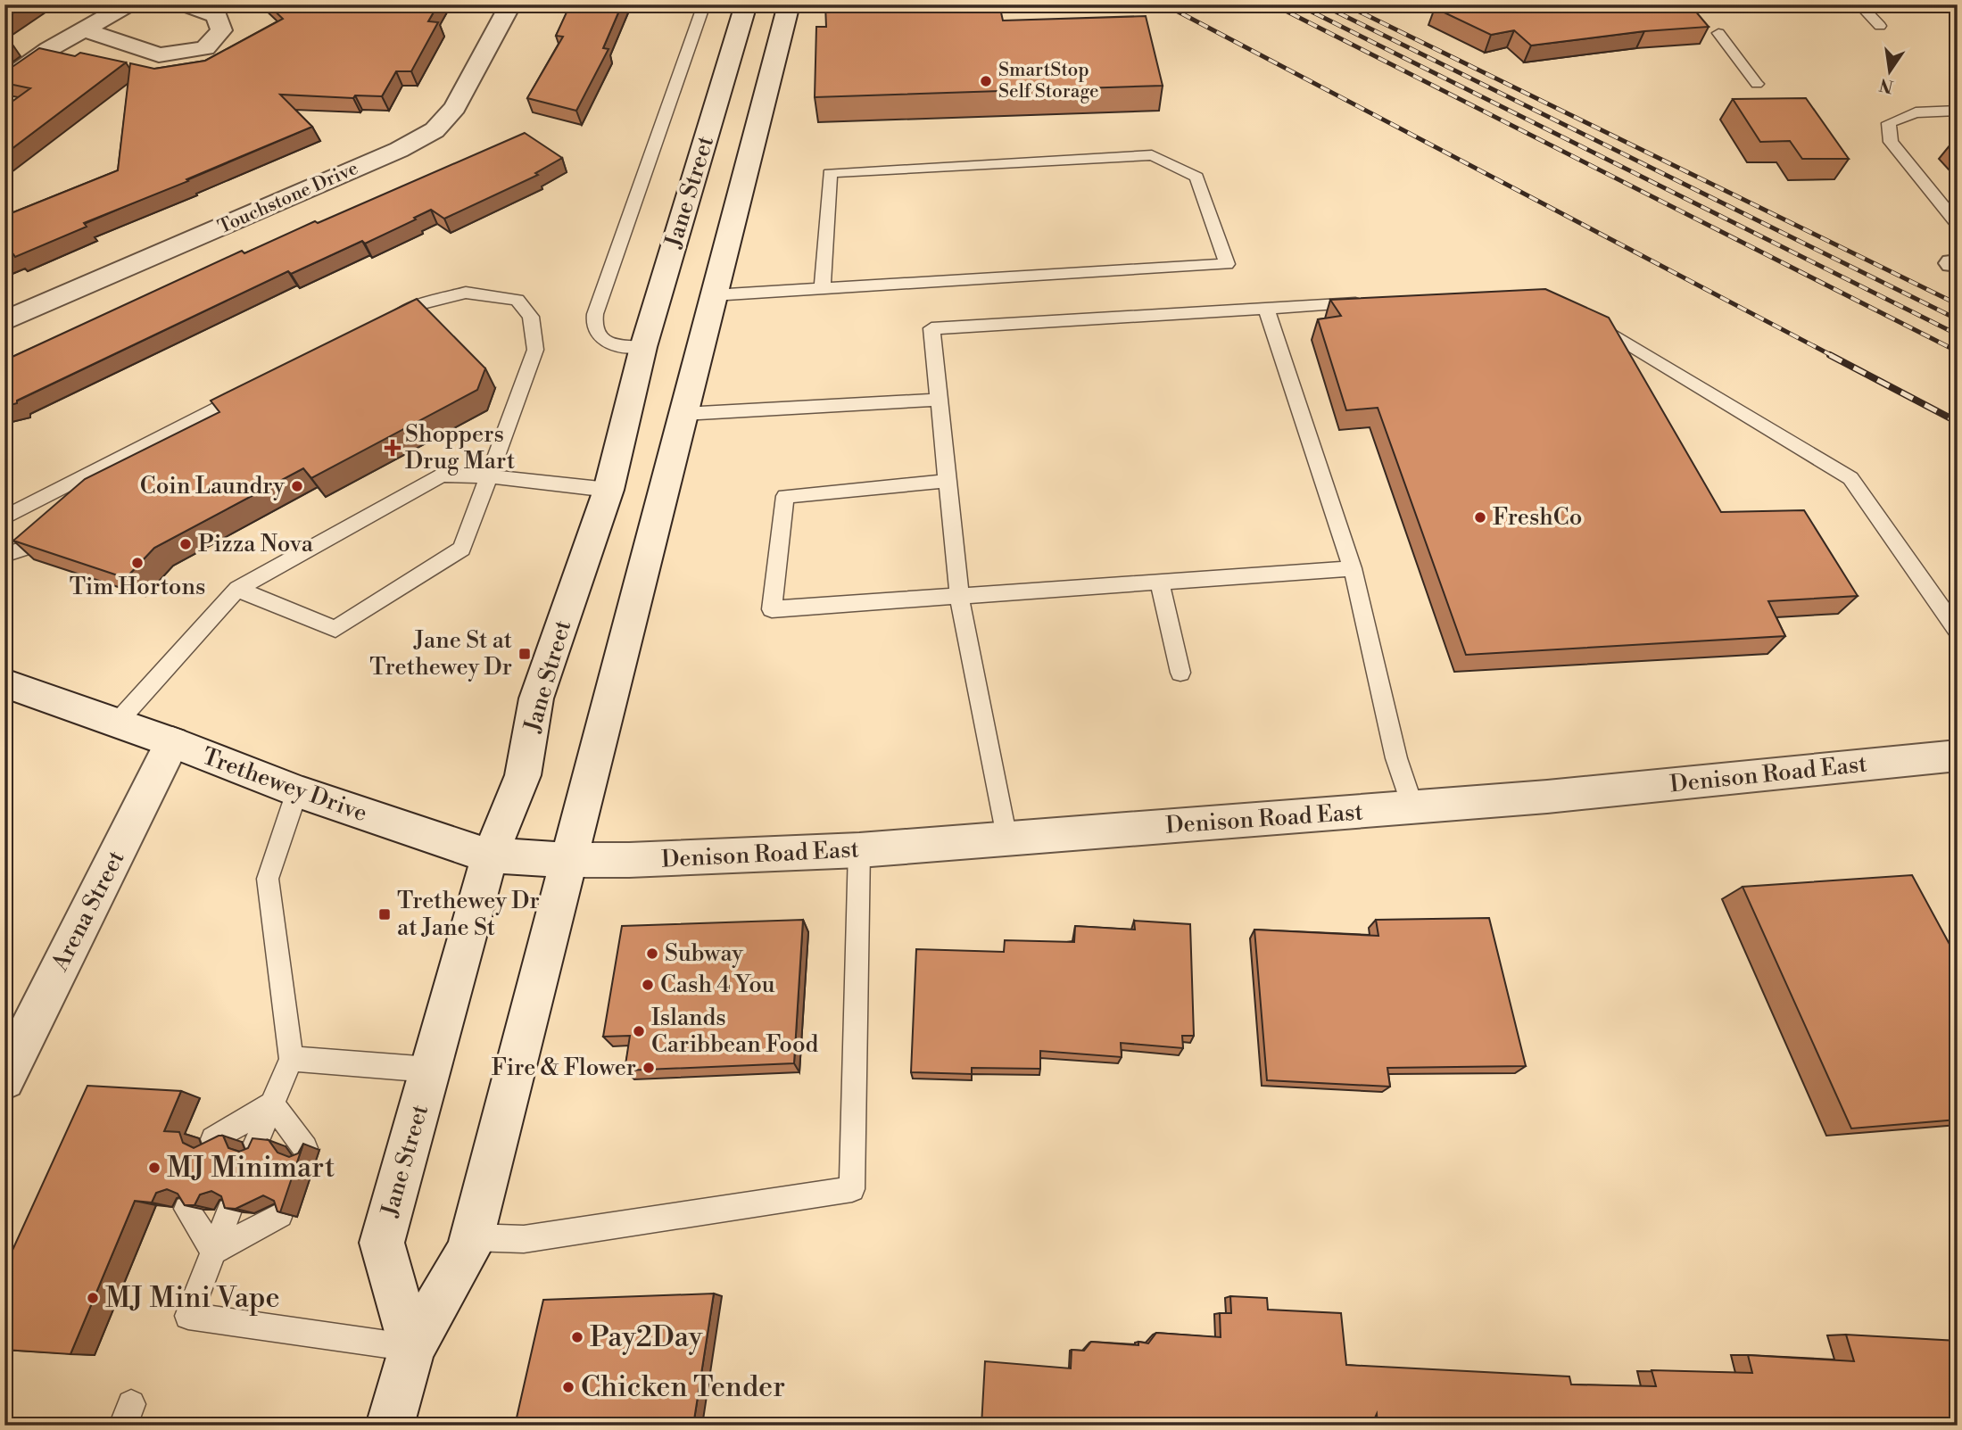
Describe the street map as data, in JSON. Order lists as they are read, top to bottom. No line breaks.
{"streets":{"main road":["Jane Street","Touchstone Drive","Denison Road East","Trethewey Drive","Arena Street"]},"crossings":[["Jane Street","Denison Road East"],["Jane Street","Trethewey Drive"],["Denison Road East","Trethewey Drive"],["Trethewey Drive","Arena Street"]],"places":{"other":["SmartStop Self Storage","Coin Laundry","FreshCo","Pizza Nova","Tim Hortons","Subway","Cash 4 You","Islands Caribbean Food","Fire & Flower","MJ Minimart","MJ Mini Vape","Pay2Day","Chicken Tender"],"health":["Shoppers Drug Mart"],"transit":["Jane St at Trethewey Dr","Trethewey Dr at Jane St"]},"north":"bottom"}
